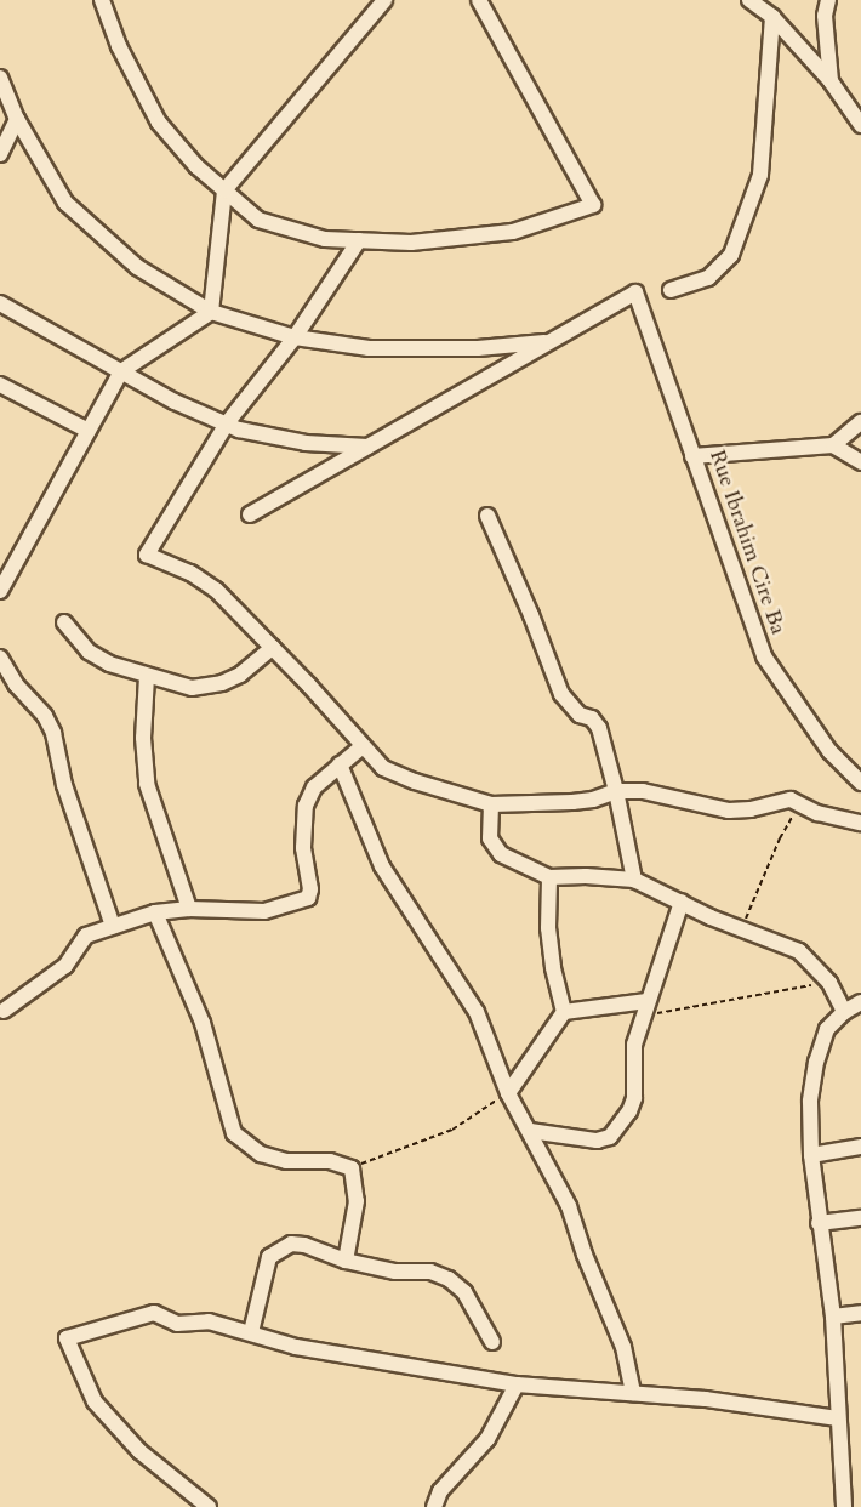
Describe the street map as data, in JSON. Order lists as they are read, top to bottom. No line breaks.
{"streets":{"street":["Rue Ibrahim Cire Ba"]}}
